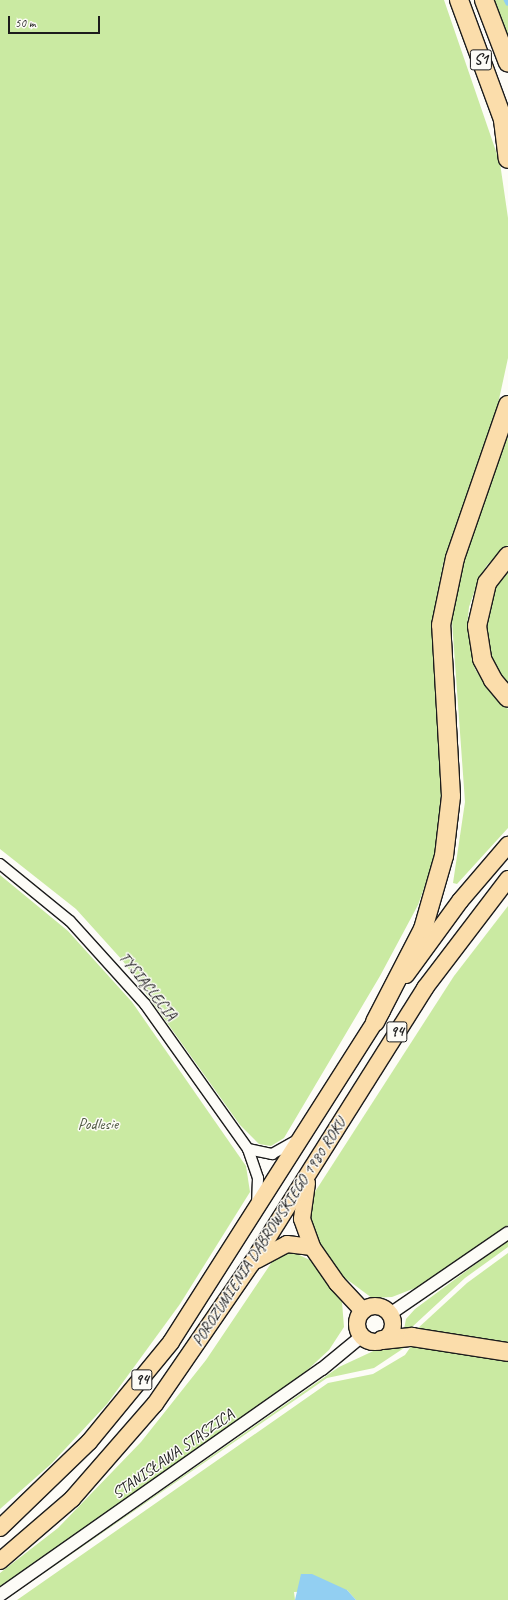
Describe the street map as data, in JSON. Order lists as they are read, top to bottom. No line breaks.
{"streets":{"highway":["S1"],"main road":["94","POROZUMIENIA DĄBROWSKIEGO 1980 ROKU"],"street":["TYSIĄCLECIA","STANISŁAWA STASZICA"]},"crossings":[["TYSIĄCLECIA","POROZUMIENIA DĄBROWSKIEGO 1980 ROKU"]],"parks":["Podlesie"],"scale_bar":"50 m"}
